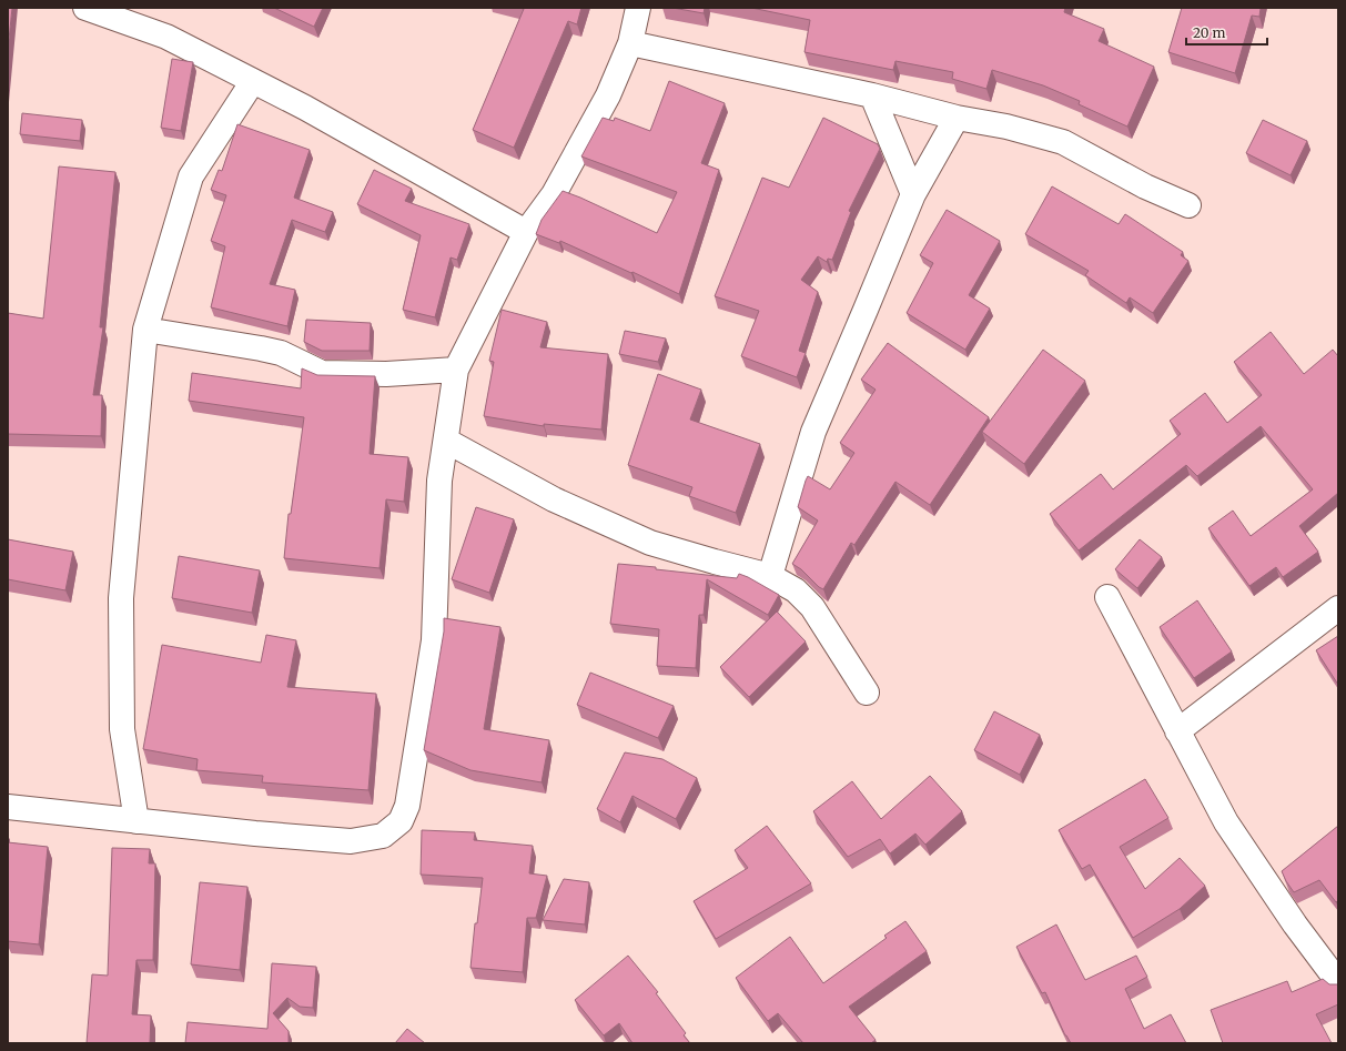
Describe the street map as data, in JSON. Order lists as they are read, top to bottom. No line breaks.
{"scale_bar":"20 m"}
